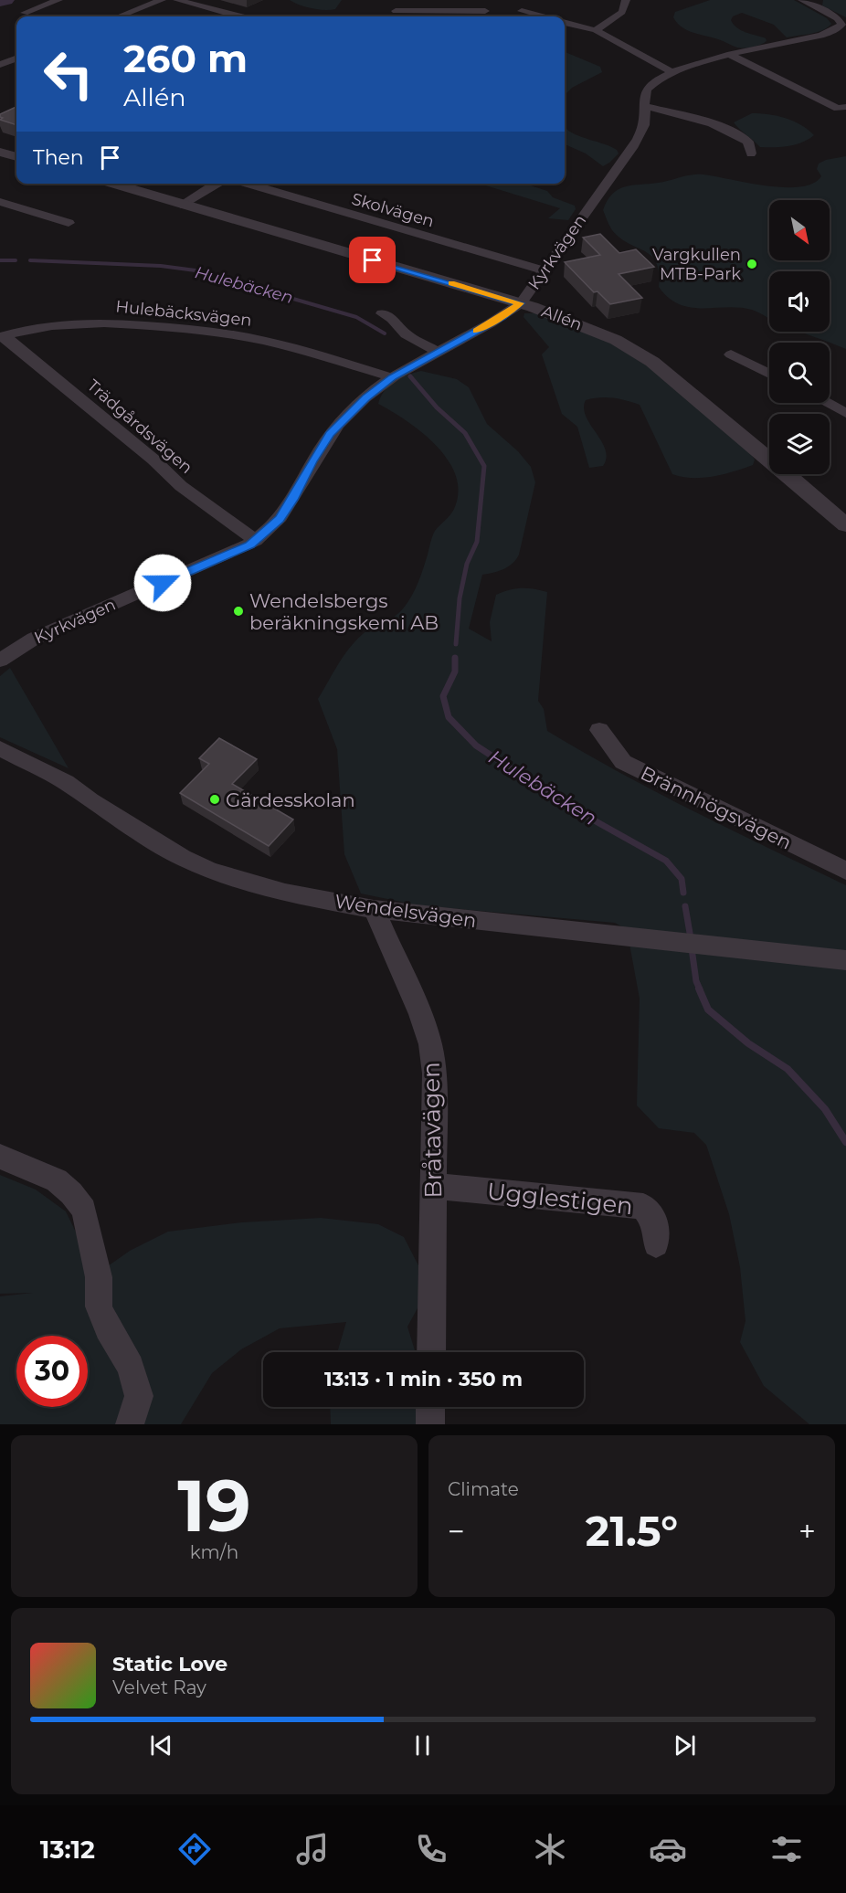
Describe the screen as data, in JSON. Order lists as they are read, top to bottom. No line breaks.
{"streets":{"street":["Skolvägen","Kyrkvägen","Hulebäcksvägen","Allén","Trädgårdsvägen","Brännhögsvägen","Wendelsvägen","Bråtavägen","Ugglestigen"]},"crossings":[["Skolvägen","Kyrkvägen"],["Kyrkvägen","Hulebäcksvägen"],["Kyrkvägen","Allén"],["Kyrkvägen","Trädgårdsvägen"],["Hulebäcksvägen","Trädgårdsvägen"],["Wendelsvägen","Bråtavägen"],["Bråtavägen","Ugglestigen"]],"water":["Hulebäcken"],"places":["Vargkullen MTB-Park","Wendelsbergs beräkningskemi AB","Gärdesskolan"],"north":"bottom right","page":{"turn":["260 m","Allén"],"then":"Then","limit":"30","trip":"13:13 · 1 min · 350 m","tile":[["19","km/h"],"Climate"],"heat":["−","21.5°","+"],"song":["Static Love","Velvet Ray"],"tabs":"13:12"}}
